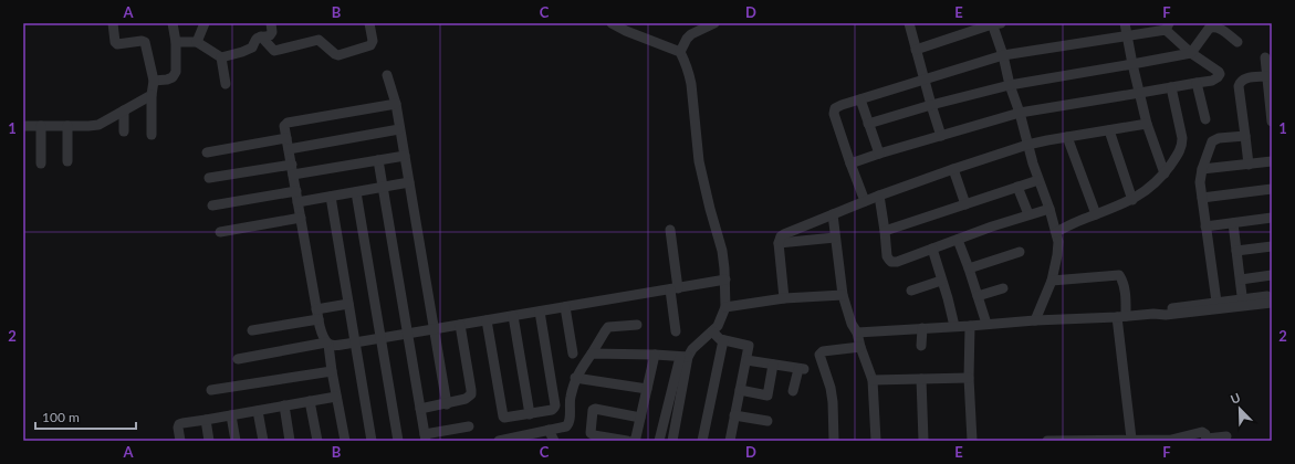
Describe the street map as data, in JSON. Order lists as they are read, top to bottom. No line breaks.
{"scale_bar":"100 m","north":"top left","grid":{"columns":["A","B","C","D","E","F"],"rows":["1","2"]}}
